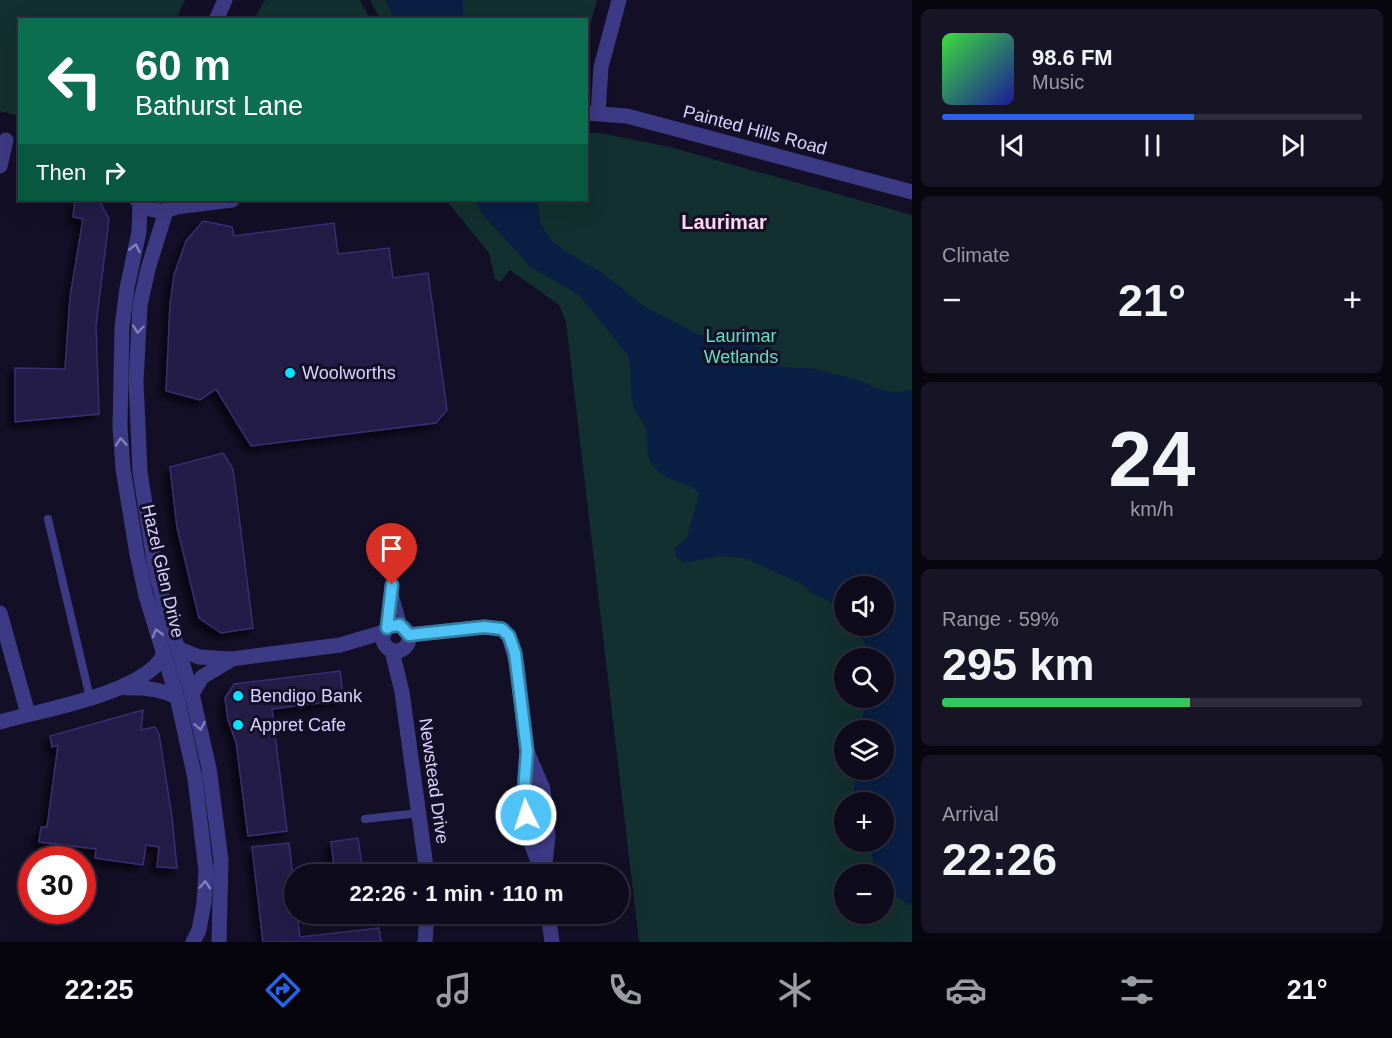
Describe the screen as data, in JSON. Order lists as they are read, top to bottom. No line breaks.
{"streets":{"street":["Painted Hills Road","Hazel Glen Drive","Newstead Drive"]},"districts":["Laurimar"],"parks":["Laurimar Wetlands"],"places":["Woolworths","Bendigo Bank","Appret Cafe"],"page":{"turn":["60 m","Bathurst Lane"],"song":["98.6 FM","Music"],"then":"Then","tile":["Climate",["24","km/h"],["Range · 59%","295 km"],["Arrival","22:26"]],"heat":["−","21°","+"],"map_buttons":["+","−"],"limit":"30","trip":"22:26 · 1 min · 110 m","tabs":["22:25","21°"]}}
